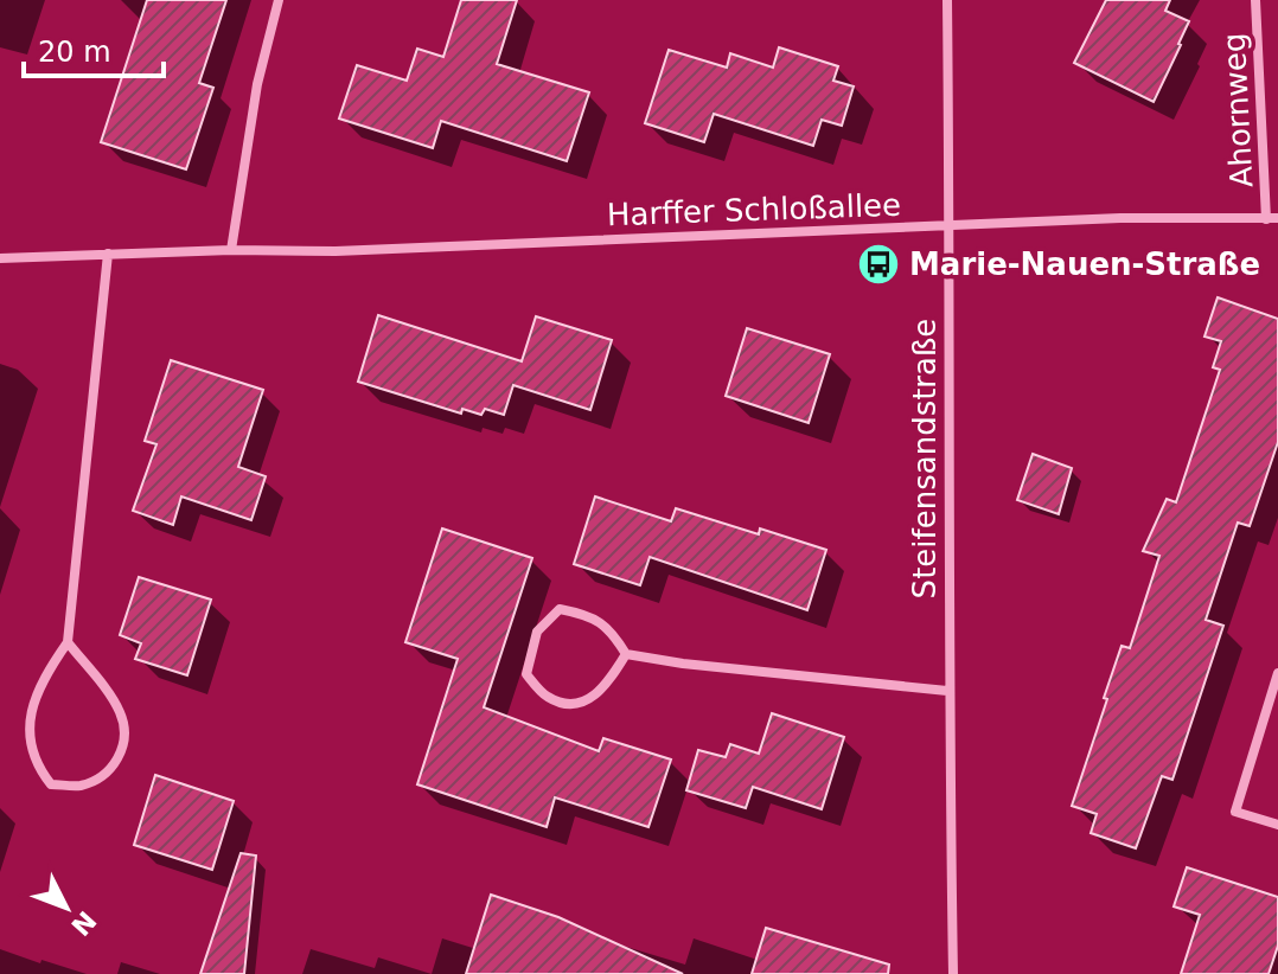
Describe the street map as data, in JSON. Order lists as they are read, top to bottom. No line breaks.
{"streets":{"street":["Ahornweg","Harffer Schloßallee","Steifensandstraße"]},"crossings":[["Ahornweg","Harffer Schloßallee"],["Harffer Schloßallee","Steifensandstraße"]],"places":{"bus stop":["Marie-Nauen-Straße"]},"scale_bar":"20 m","north":"bottom right"}
